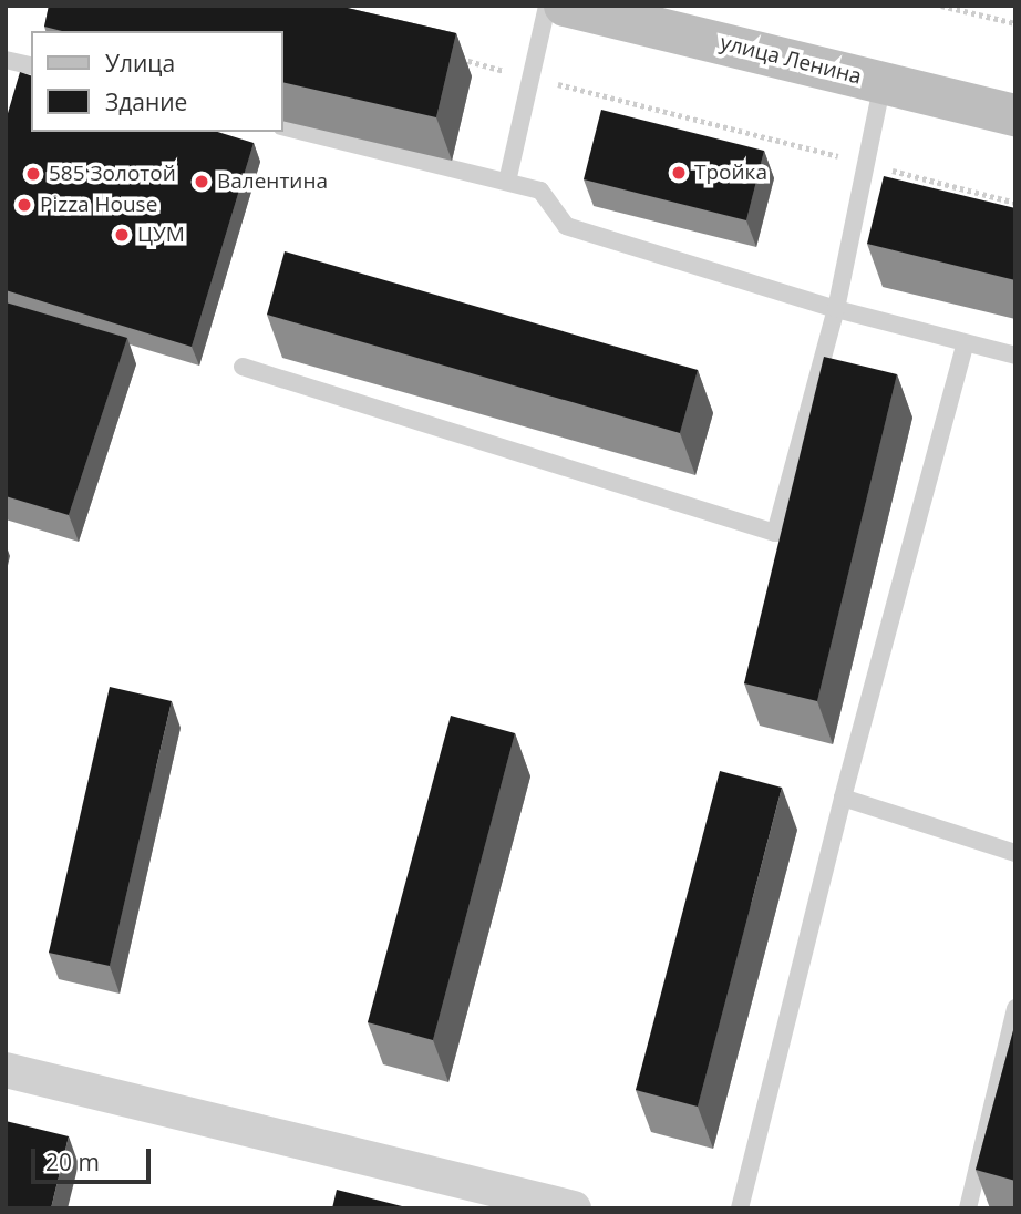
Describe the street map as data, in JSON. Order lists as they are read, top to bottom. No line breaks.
{"streets":{"main road":["улица Ленина"]},"places":["Тройка","585 Золотой","Валентина","Pizza House","ЦУМ"],"legend":["Улица","Здание"],"scale_bar":"20 m"}
